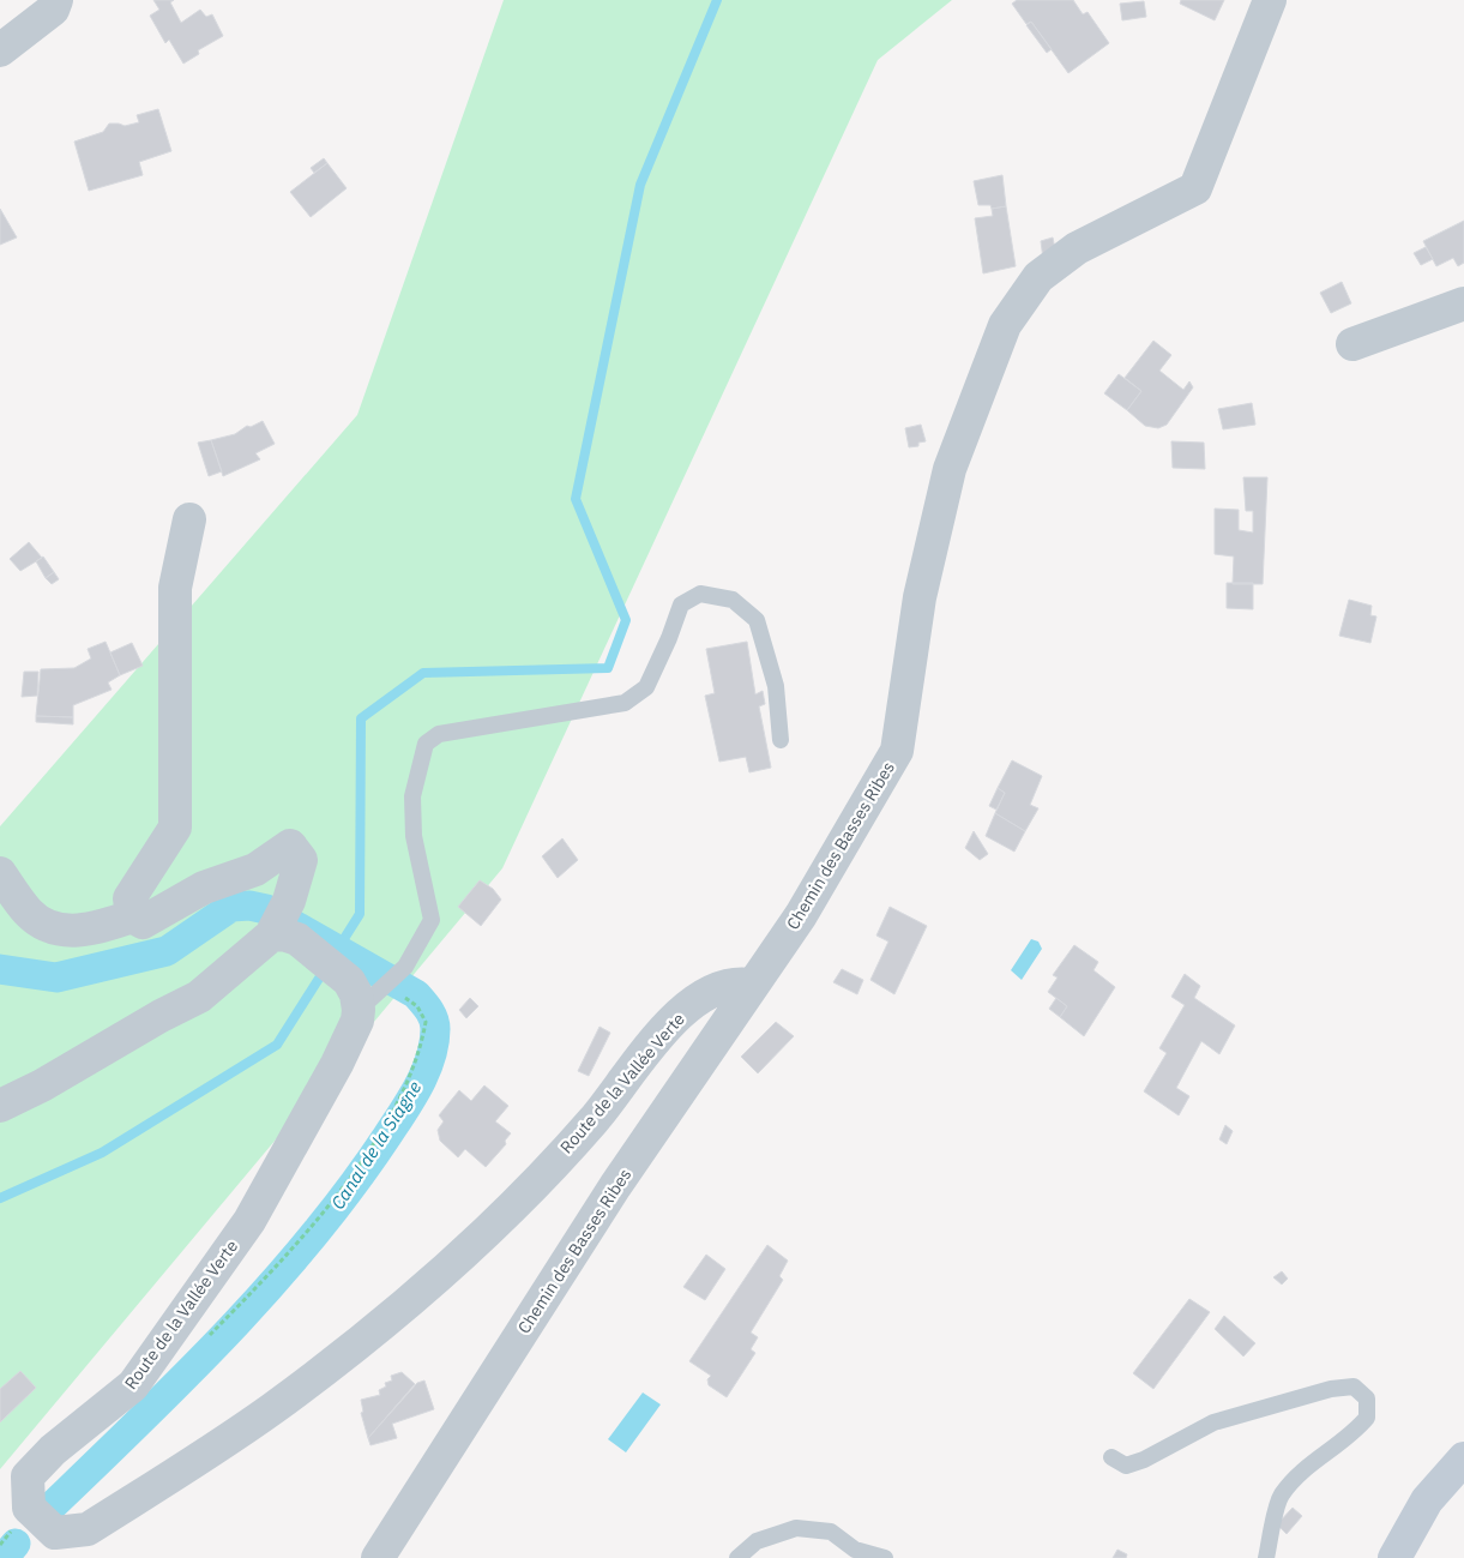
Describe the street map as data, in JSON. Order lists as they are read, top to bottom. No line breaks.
{"streets":{"street":["Chemin des Basses Ribes","Route de la Vallée Verte"]},"crossings":[["Chemin des Basses Ribes","Route de la Vallée Verte"]],"water":["Canal de la Siagne"]}
